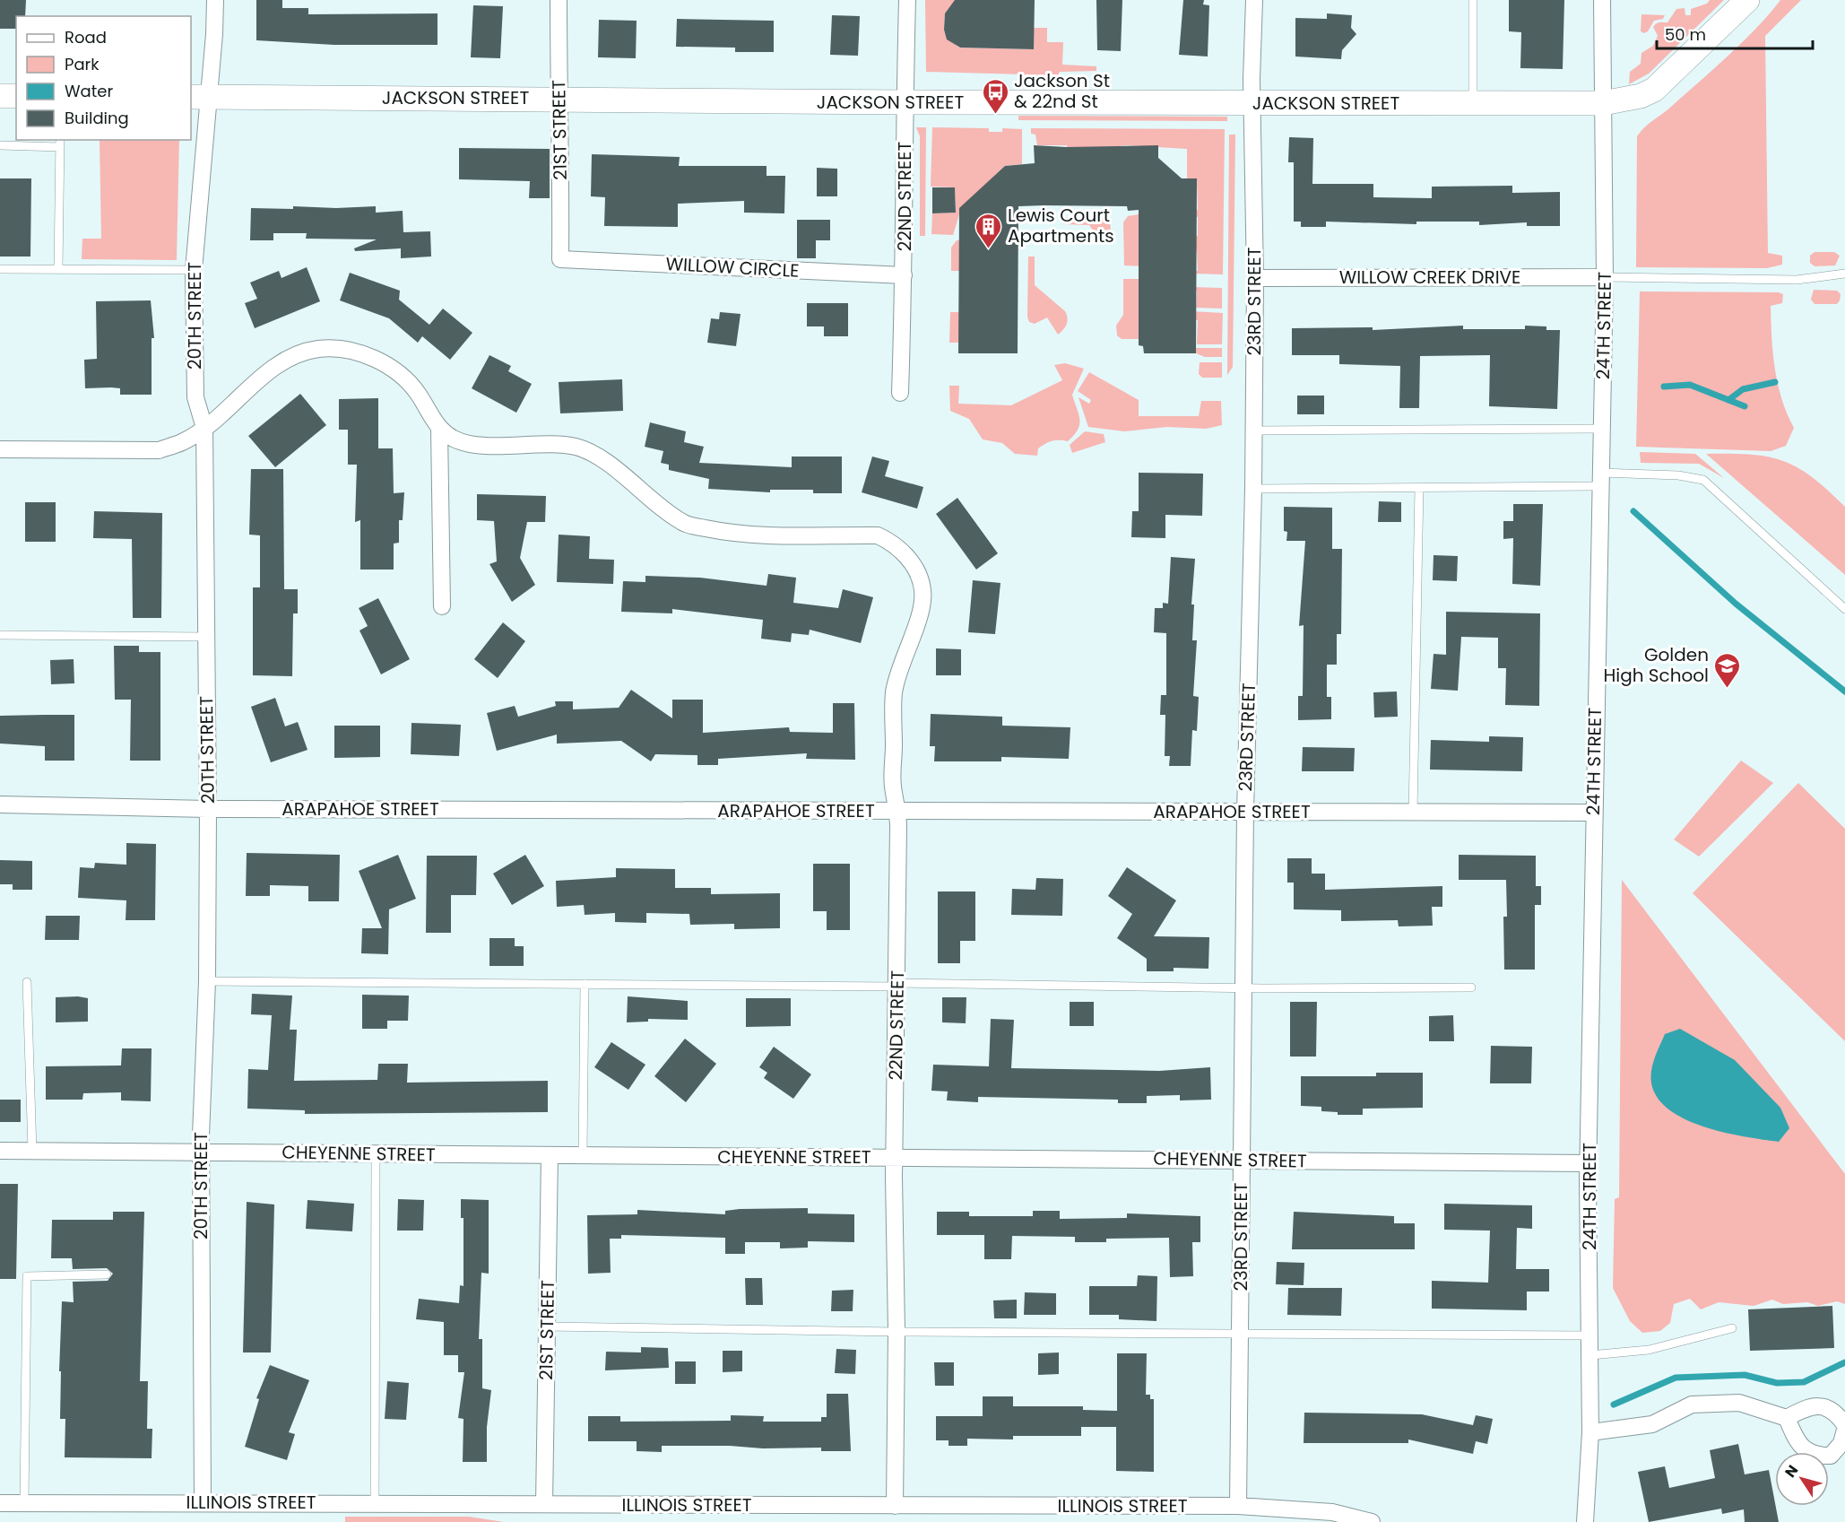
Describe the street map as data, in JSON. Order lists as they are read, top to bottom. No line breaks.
{"streets":{"main road":["JACKSON STREET"],"street":["21ST STREET","22ND STREET","WILLOW CIRCLE","WILLOW CREEK DRIVE","23RD STREET","20TH STREET","24TH STREET","ARAPAHOE STREET","CHEYENNE STREET","ILLINOIS STREET"]},"crossings":[["JACKSON STREET","21ST STREET"],["JACKSON STREET","22ND STREET"],["JACKSON STREET","23RD STREET"],["JACKSON STREET","20TH STREET"],["JACKSON STREET","24TH STREET"],["21ST STREET","WILLOW CIRCLE"],["21ST STREET","CHEYENNE STREET"],["21ST STREET","ILLINOIS STREET"],["22ND STREET","WILLOW CIRCLE"],["22ND STREET","ARAPAHOE STREET"],["22ND STREET","CHEYENNE STREET"],["22ND STREET","ILLINOIS STREET"],["WILLOW CREEK DRIVE","23RD STREET"],["WILLOW CREEK DRIVE","24TH STREET"],["23RD STREET","ARAPAHOE STREET"],["23RD STREET","CHEYENNE STREET"],["23RD STREET","ILLINOIS STREET"],["20TH STREET","ARAPAHOE STREET"],["20TH STREET","CHEYENNE STREET"],["20TH STREET","ILLINOIS STREET"],["24TH STREET","ARAPAHOE STREET"],["24TH STREET","CHEYENNE STREET"]],"places":{"bus stop":["Jackson St & 22nd St"],"building":["Lewis Court Apartments"],"school or university":["Golden High School"]},"legend":["Road","Park","Water","Building"],"scale_bar":"50 m","north":"top left"}
